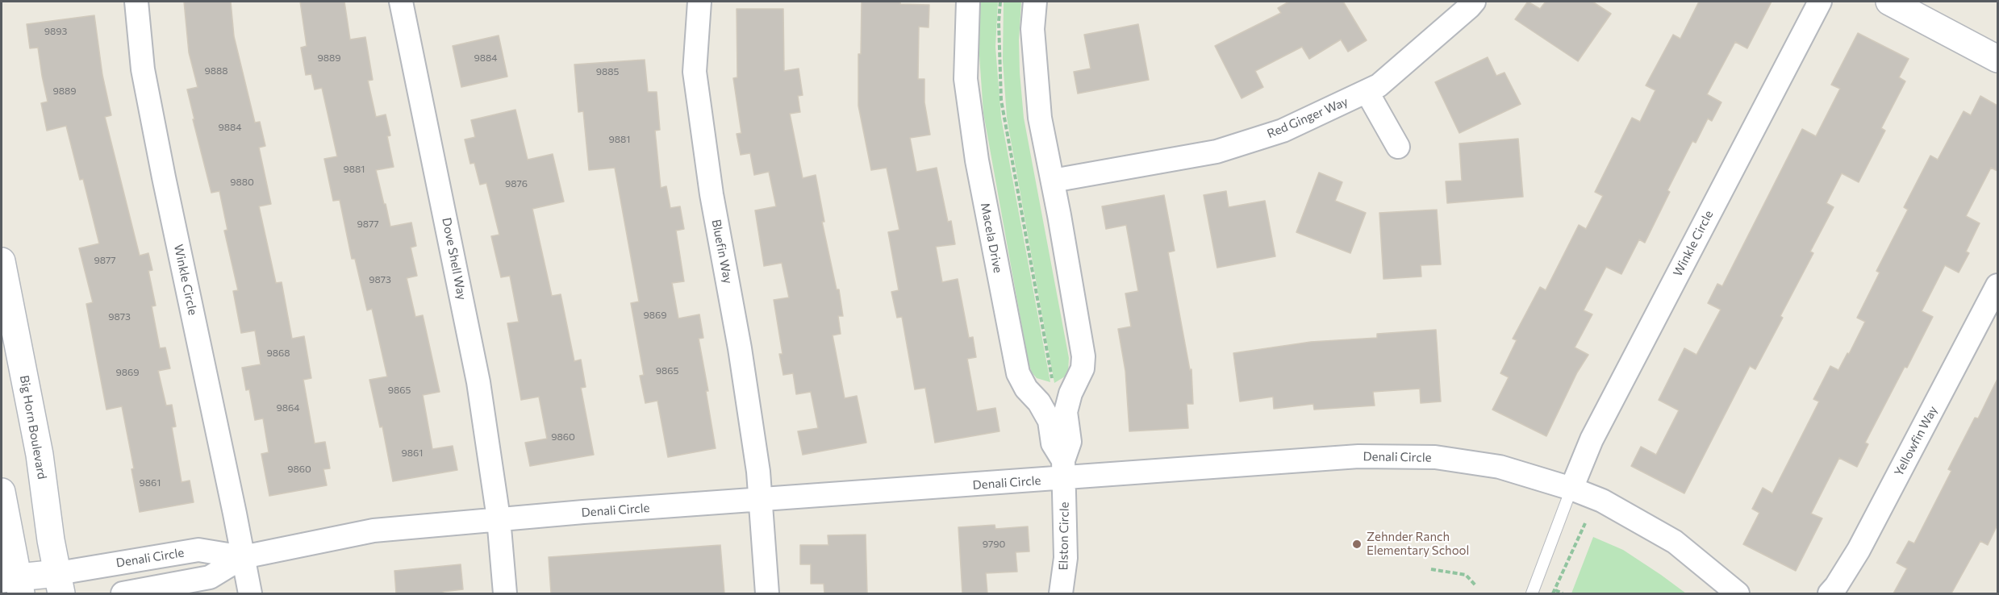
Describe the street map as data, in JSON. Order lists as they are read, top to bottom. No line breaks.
{"streets":{"main road":["Big Horn Boulevard"],"street":["Red Ginger Way","Macela Drive","Winkle Circle","Bluefin Way","Dove Shell Way","Yellowfin Way","Denali Circle","Elston Circle"]},"crossings":[["Macela Drive","Denali Circle"],["Macela Drive","Elston Circle"],["Winkle Circle","Denali Circle"],["Bluefin Way","Denali Circle"],["Dove Shell Way","Denali Circle"],["Big Horn Boulevard","Denali Circle"],["Denali Circle","Elston Circle"]],"places":["Zehnder Ranch Elementary School"],"house_numbers":["9893","9889","9884","9888","9885","9889","9884","9881","9881","9880","9876","9877","9877","9873","9869","9873","9868","9865","9869","9865","9864","9860","9861","9860","9861","9790"]}
